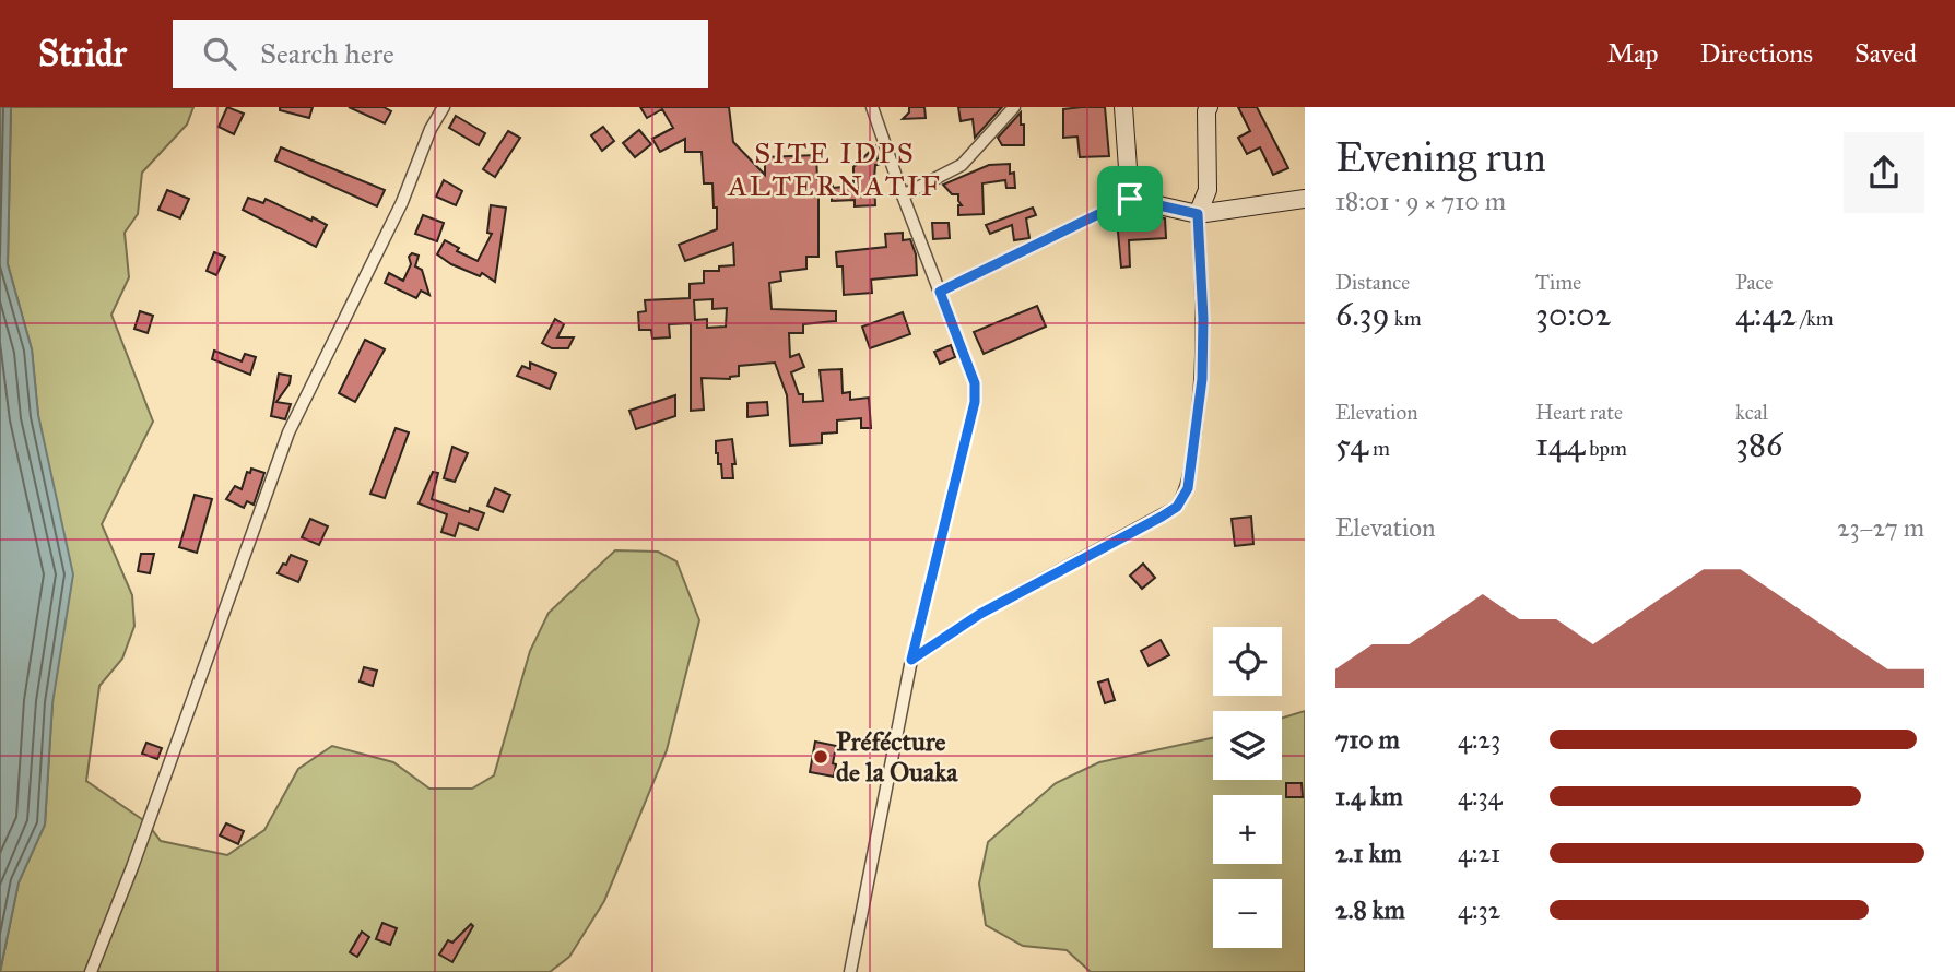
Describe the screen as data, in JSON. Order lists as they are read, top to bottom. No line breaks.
{"districts":["SITE IDPS ALTERNATIF"],"places":["Préfécture de la Ouaka"],"page":{"header":"Stridr","search":"Search here","nav":["Map","Directions","Saved"],"heading":["Evening run","18:01 · 9 × 710 m"],"stats":[["Distance","6.39 km"],["Time","30:02"],["Pace","4:42 /km"],["Elevation","54 m"],["Heart rate","144 bpm"],["kcal","386"]],"chart":["Elevation","23–27 m"],"map_buttons":["+","−"],"list":[{"name":"710 m","note":"4:23"},{"name":"1.4 km","note":"4:34"},{"name":"2.1 km","note":"4:21"},{"name":"2.8 km","note":"4:32"}]}}
